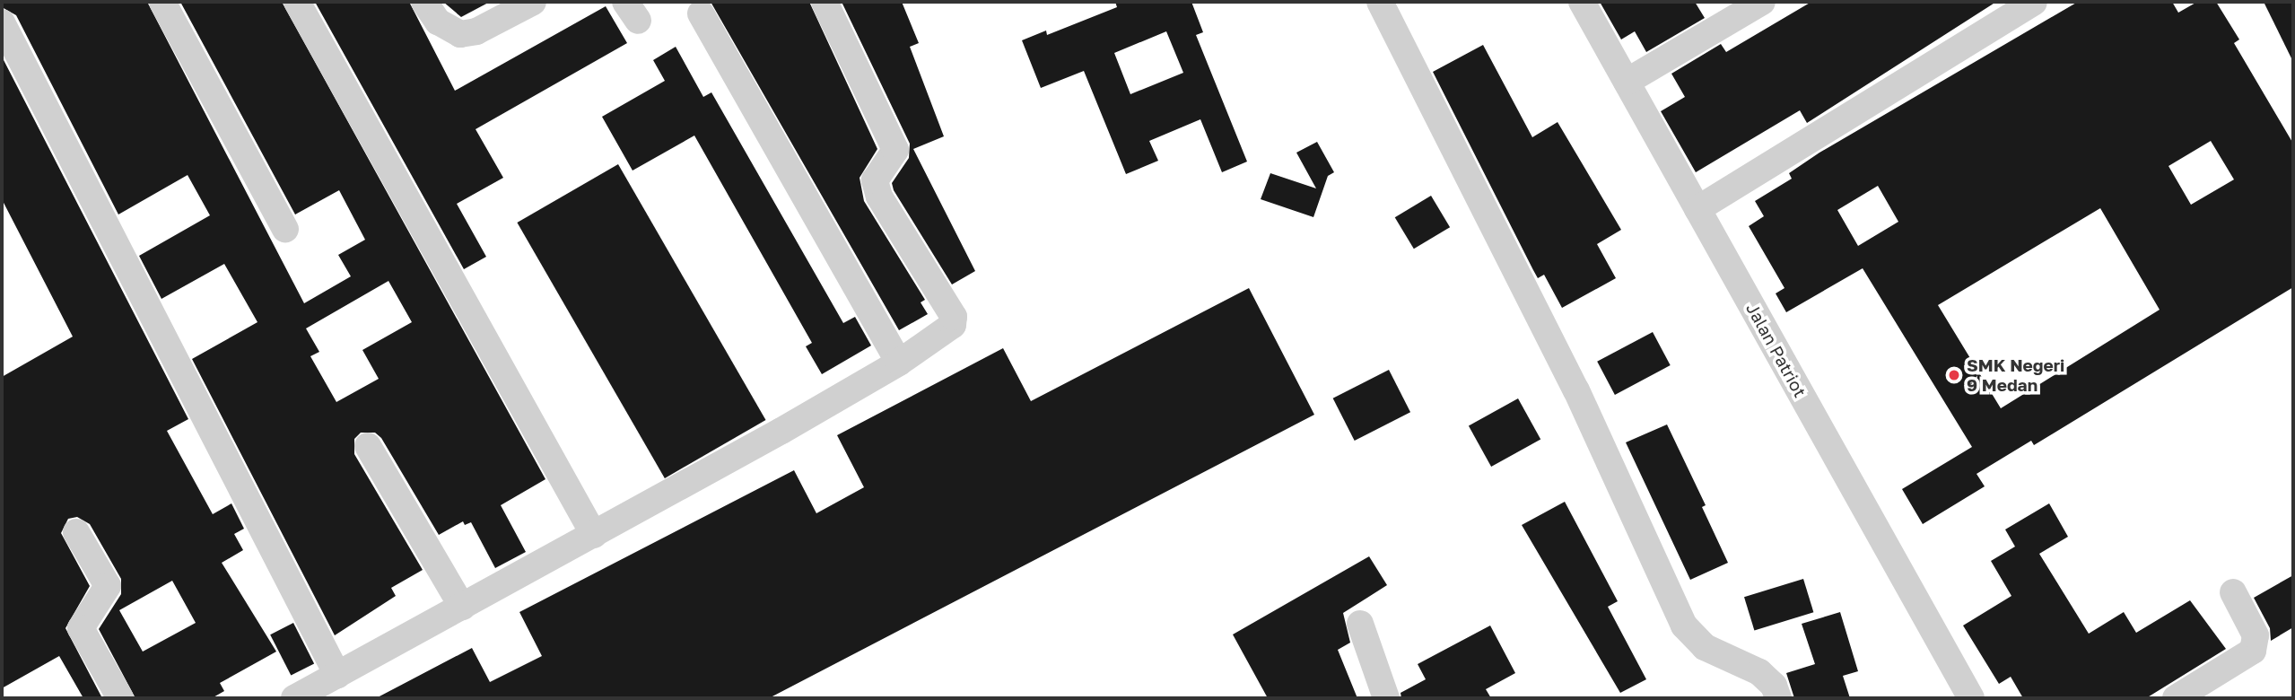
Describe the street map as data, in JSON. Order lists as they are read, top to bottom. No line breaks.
{"streets":{"street":["Jalan Patriot"]},"places":["SMK Negeri 9 Medan"]}
